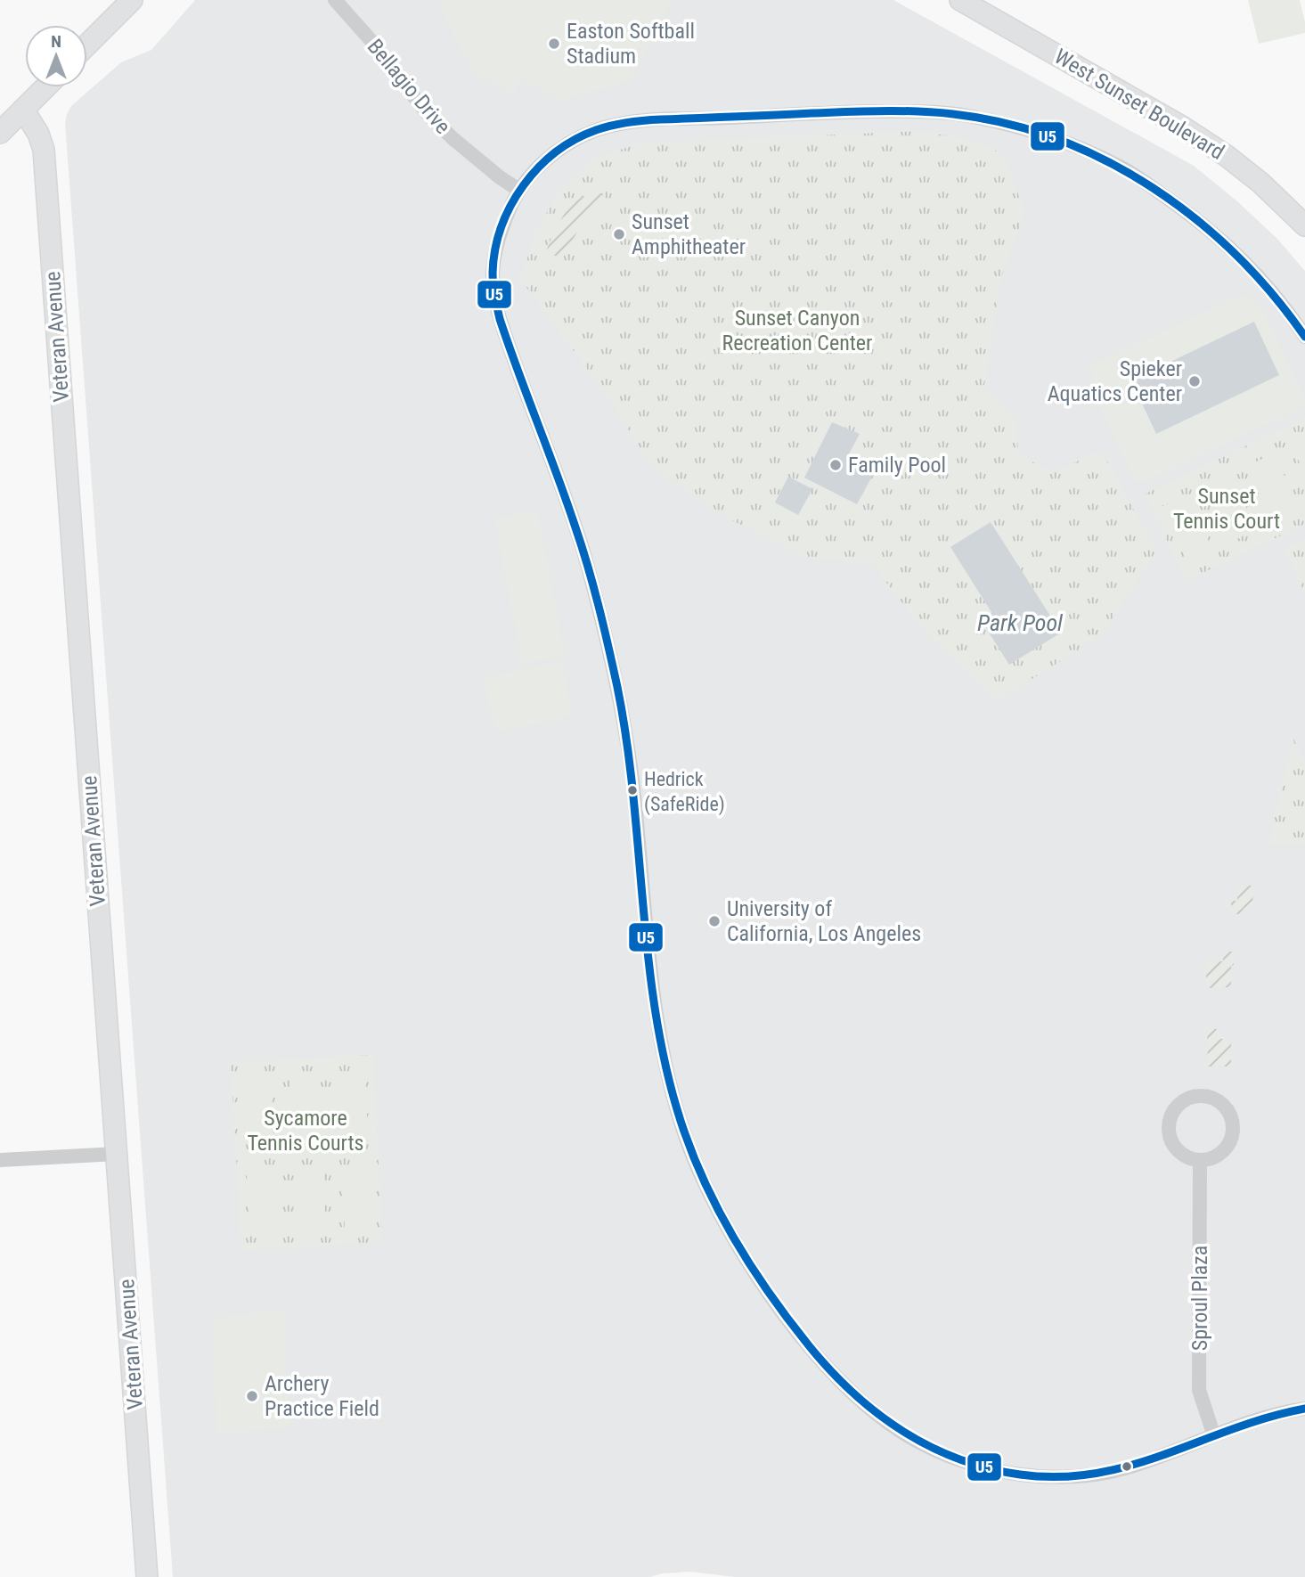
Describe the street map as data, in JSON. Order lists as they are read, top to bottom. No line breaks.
{"streets":{"street":["Bellagio Drive","West Sunset Boulevard","Veteran Avenue","Sproul Plaza"]},"water":["Park Pool"],"parks":["Sunset Canyon Recreation Center","Sunset Tennis Court","Sycamore Tennis Courts"],"places":["Easton Softball Stadium","Sunset Amphitheater","Spieker Aquatics Center","Family Pool","Hedrick (SafeRide)","University of California, Los Angeles","Archery Practice Field"],"lines":["transit line U5"],"north":"top"}
